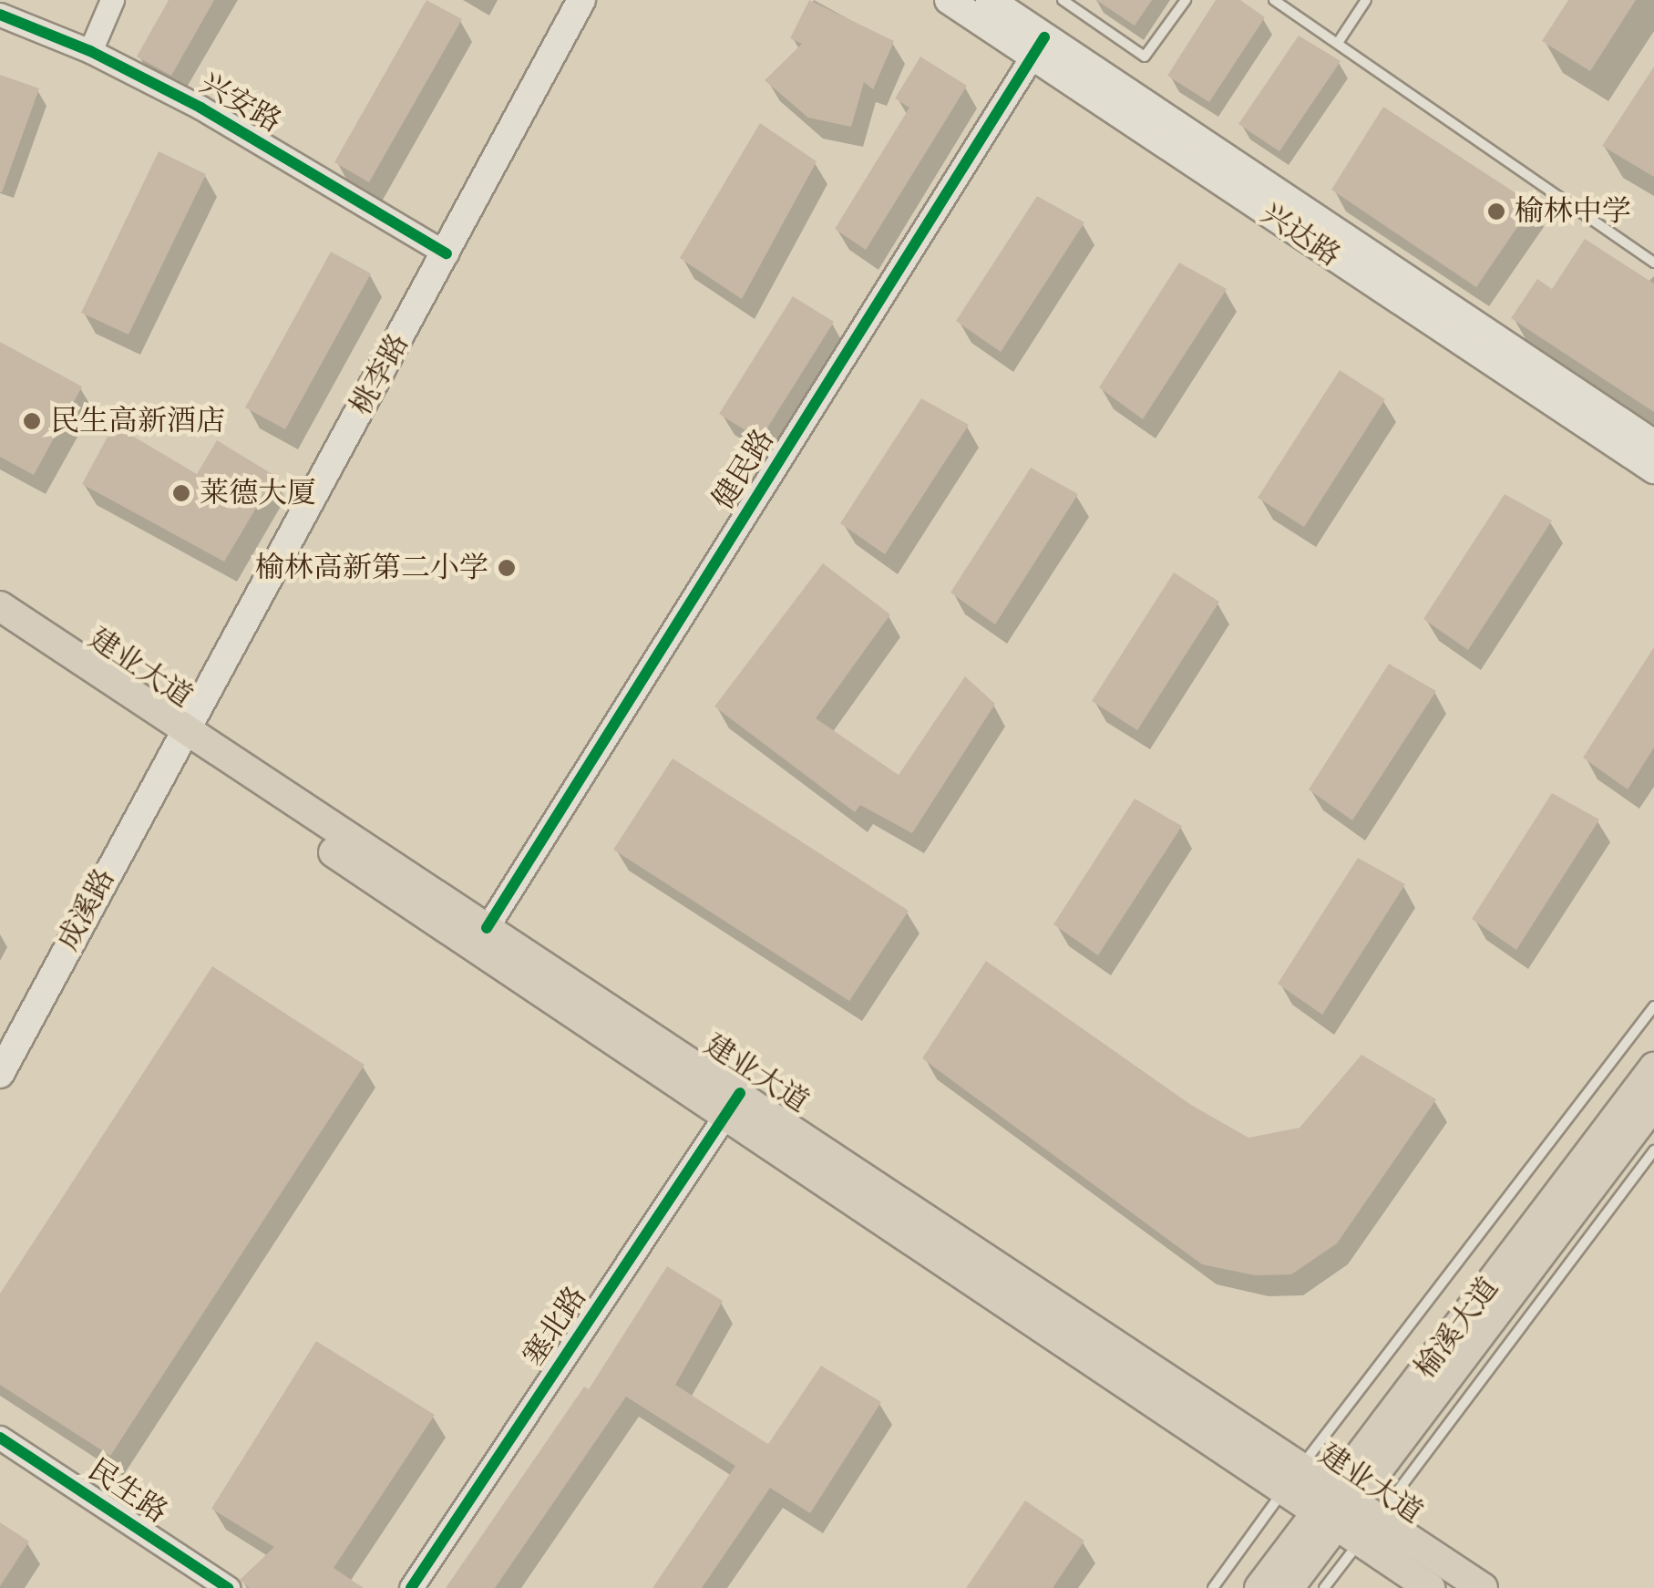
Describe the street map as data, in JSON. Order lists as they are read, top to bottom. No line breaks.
{"streets":{"main road":["兴达路","桃李路","建业大道","成溪路","榆溪大道"],"street":["兴安路","健民路","塞北路","民生路"]},"crossings":[["兴安路","桃李路"],["兴达路","健民路"],["桃李路","建业大道"],["桃李路","成溪路"],["健民路","建业大道"],["建业大道","成溪路"],["建业大道","塞北路"],["建业大道","榆溪大道"]],"places":["榆林中学","民生高新酒店","莱德大厦","榆林高新第二小学"]}
